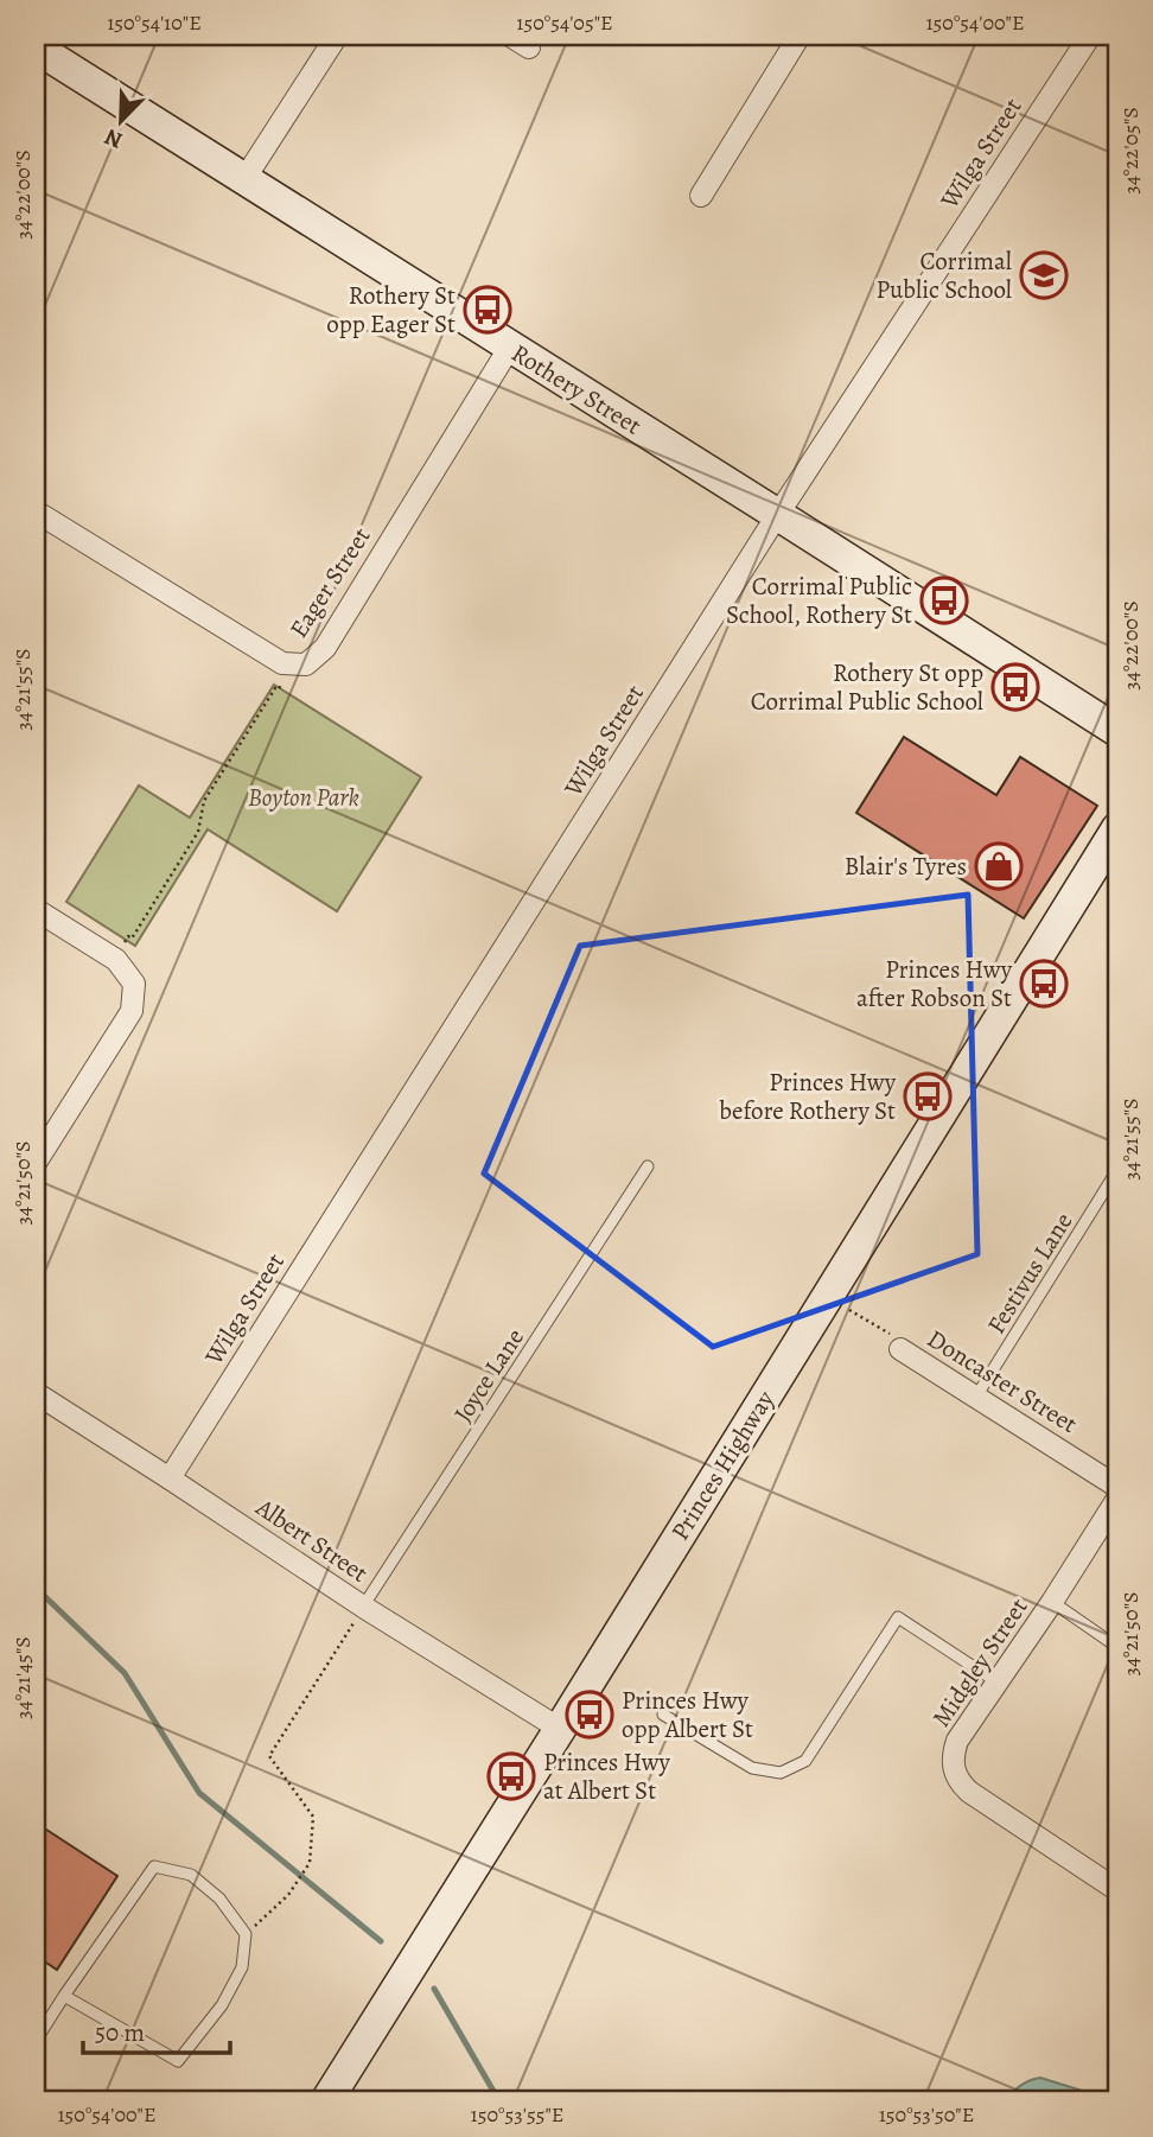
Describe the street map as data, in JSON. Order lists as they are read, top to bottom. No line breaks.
{"streets":{"main road":["Rothery Street","Princes Highway"],"street":["Wilga Street","Eager Street","Doncaster Street","Albert Street","Midgley Street"],"lane":["Festivus Lane","Joyce Lane"]},"crossings":[["Wilga Street","Rothery Street"],["Wilga Street","Albert Street"],["Rothery Street","Eager Street"],["Festivus Lane","Doncaster Street"],["Joyce Lane","Albert Street"],["Princes Highway","Albert Street"]],"parks":["Boyton Park"],"places":{"school or university":["Corrimal Public School"],"bus stop":["Rothery St opp Eager St","Corrimal Public School, Rothery St","Rothery St opp Corrimal Public School","Princes Hwy after Robson St","Princes Hwy before Rothery St","Princes Hwy opp Albert St","Princes Hwy at Albert St"],"shop":["Blair's Tyres"]},"scale_bar":"50 m","north":"bottom left","coordinates":["150°54'10\"E","150°54'05\"E","150°54'00\"E","34°22'05\"S","34°22'00\"S","34°21'55\"S","34°21'50\"S","34°21'45\"S","150°53'55\"E","150°53'50\"E"]}
